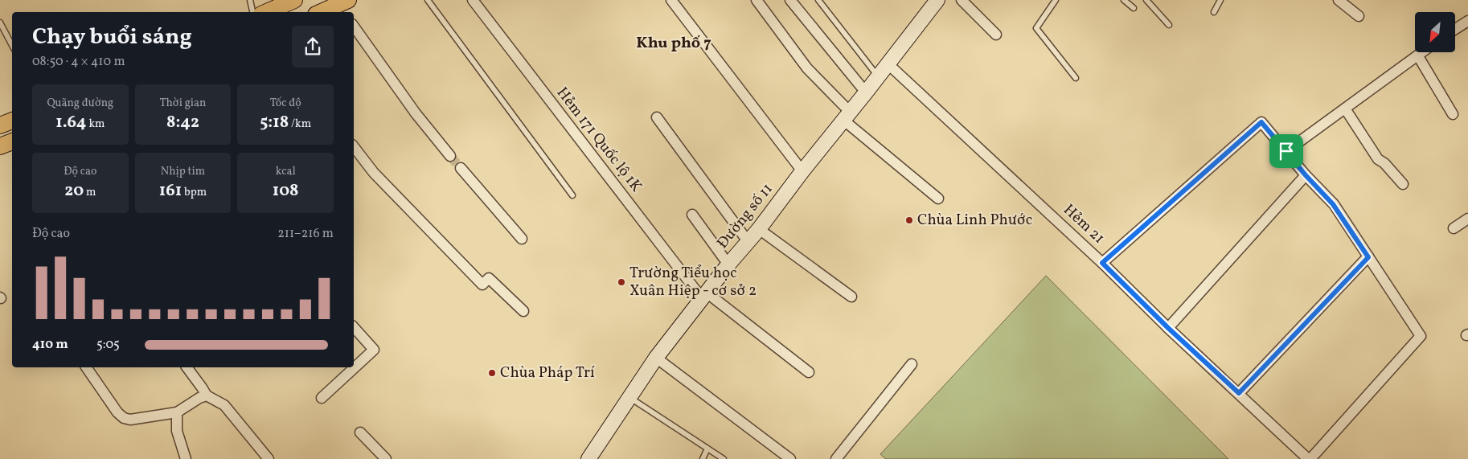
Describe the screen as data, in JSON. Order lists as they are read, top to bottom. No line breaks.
{"streets":{"main road":["Đường số 11"],"street":["Hẻm 171 Quốc lộ 1K","Hẻm 21"]},"crossings":[["Hẻm 171 Quốc lộ 1K","Đường số 11"],["Đường số 11","Hẻm 21"]],"districts":["Khu phố 7"],"places":["Chùa Linh Phước","Trường Tiểu học Xuân Hiệp - cơ sở 2","Chùa Pháp Trí"],"north":"bottom left","page":{"heading":["Chạy buổi sáng","08:50 · 4 × 410 m"],"stats":[["Quãng đường","1.64 km"],["Thời gian","8:42"],["Tốc độ","5:18 /km"],["Độ cao","20 m"],["Nhịp tim","161 bpm"],["kcal","108"]],"chart":["Độ cao","211–216 m"],"list":[{"name":"410 m","note":"5:05"}]}}
